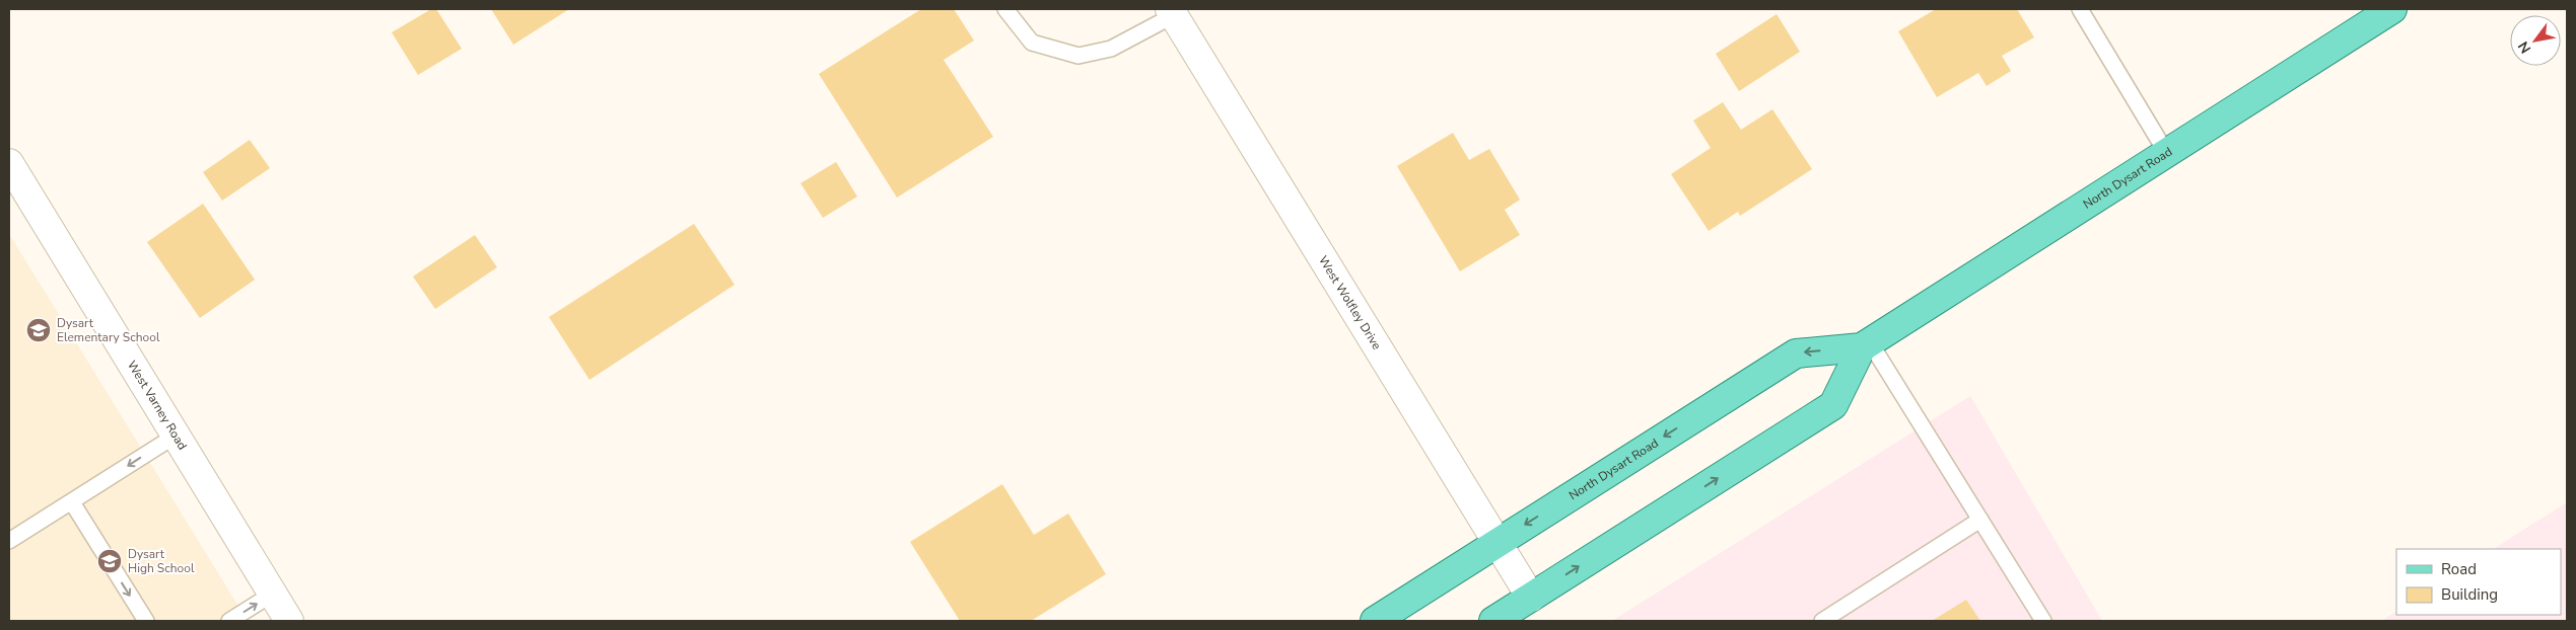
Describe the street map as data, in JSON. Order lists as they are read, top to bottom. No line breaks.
{"streets":{"main road":["North Dysart Road"],"street":["West Wolfley Drive","West Varney Road"]},"crossings":[["North Dysart Road","West Wolfley Drive"]],"places":{"school or university":["Dysart Elementary School","Dysart High School"]},"legend":["Road","Building"],"north":"bottom left"}
